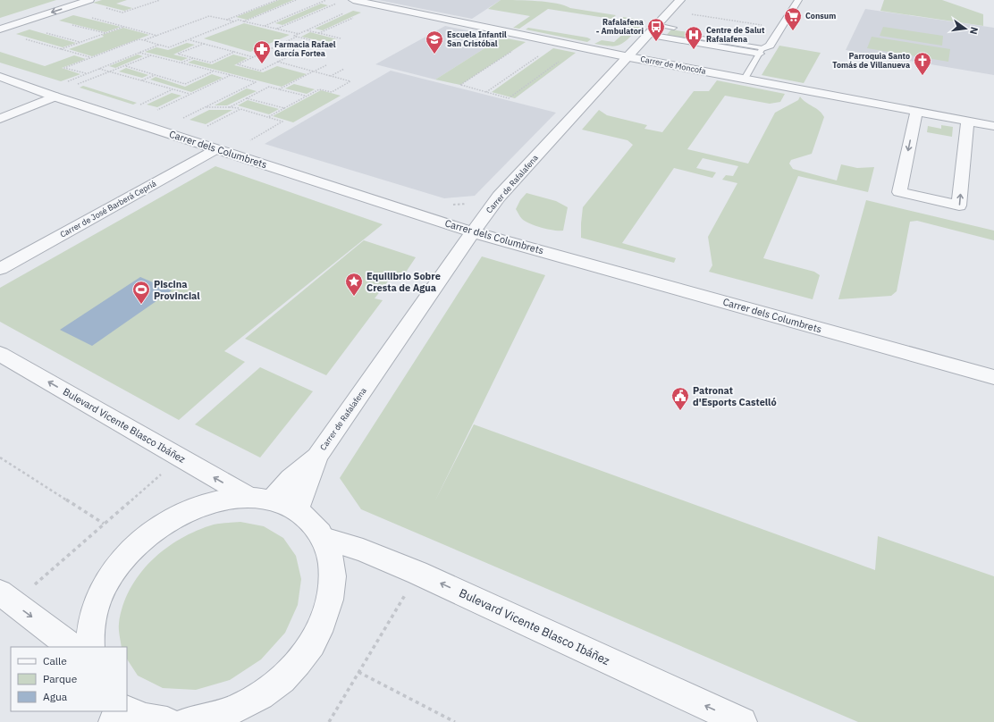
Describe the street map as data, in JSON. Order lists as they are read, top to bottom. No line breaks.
{"streets":{"street":["Carrer de Moncofa","Carrer dels Columbrets","Carrer de Rafalafena","Carrer de José Barberá Cepriá","Bulevard Vicente Blasco Ibáñez"]},"crossings":[["Carrer de Moncofa","Carrer de Rafalafena"],["Carrer dels Columbrets","Carrer de Rafalafena"],["Carrer dels Columbrets","Carrer de José Barberá Cepriá"],["Carrer de Rafalafena","Bulevard Vicente Blasco Ibáñez"]],"one_way":["Bulevard Vicente Blasco Ibáñez"],"places":{"supermarket":["Consum"],"bus stop":["Rafalafena - Ambulatori"],"hospital":["Centre de Salut Rafalafena"],"school or university":["Escuela Infantil San Cristóbal"],"pharmacy":["Farmacia Rafael García Fortea"],"church":["Parroquia Santo Tomás de Villanueva"],"place":["Equilibrio Sobre Cresta de Agua"],"sports":["Piscina Provincial"],"public building":["Patronat d'Esports Castelló"]},"legend":["Calle","Parque","Agua"],"north":"right"}
